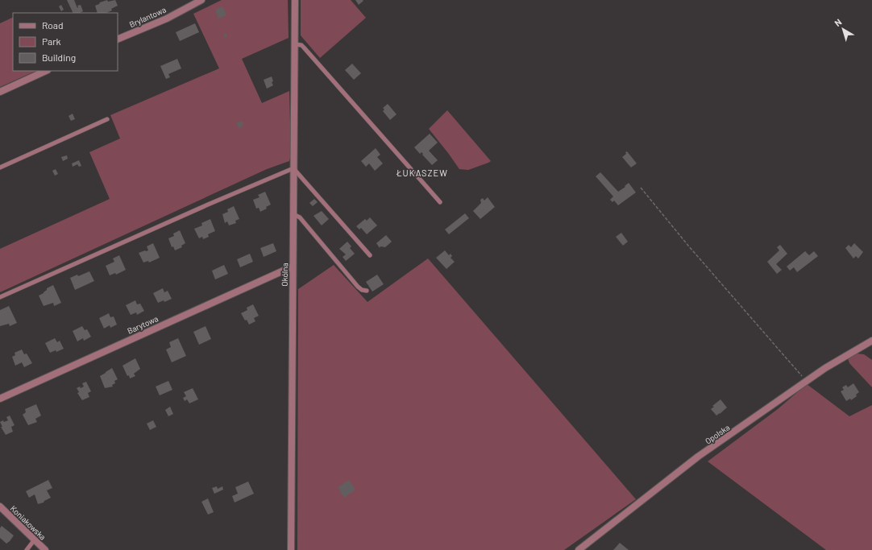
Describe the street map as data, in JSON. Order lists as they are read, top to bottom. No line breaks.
{"streets":{"street":["Brylantowa","Okólna","Barytowa","Opolska","Koniakowska"]},"crossings":[["Okólna","Barytowa"]],"districts":["ŁUKASZEW"],"legend":["Road","Park","Building"],"north":"top left"}
